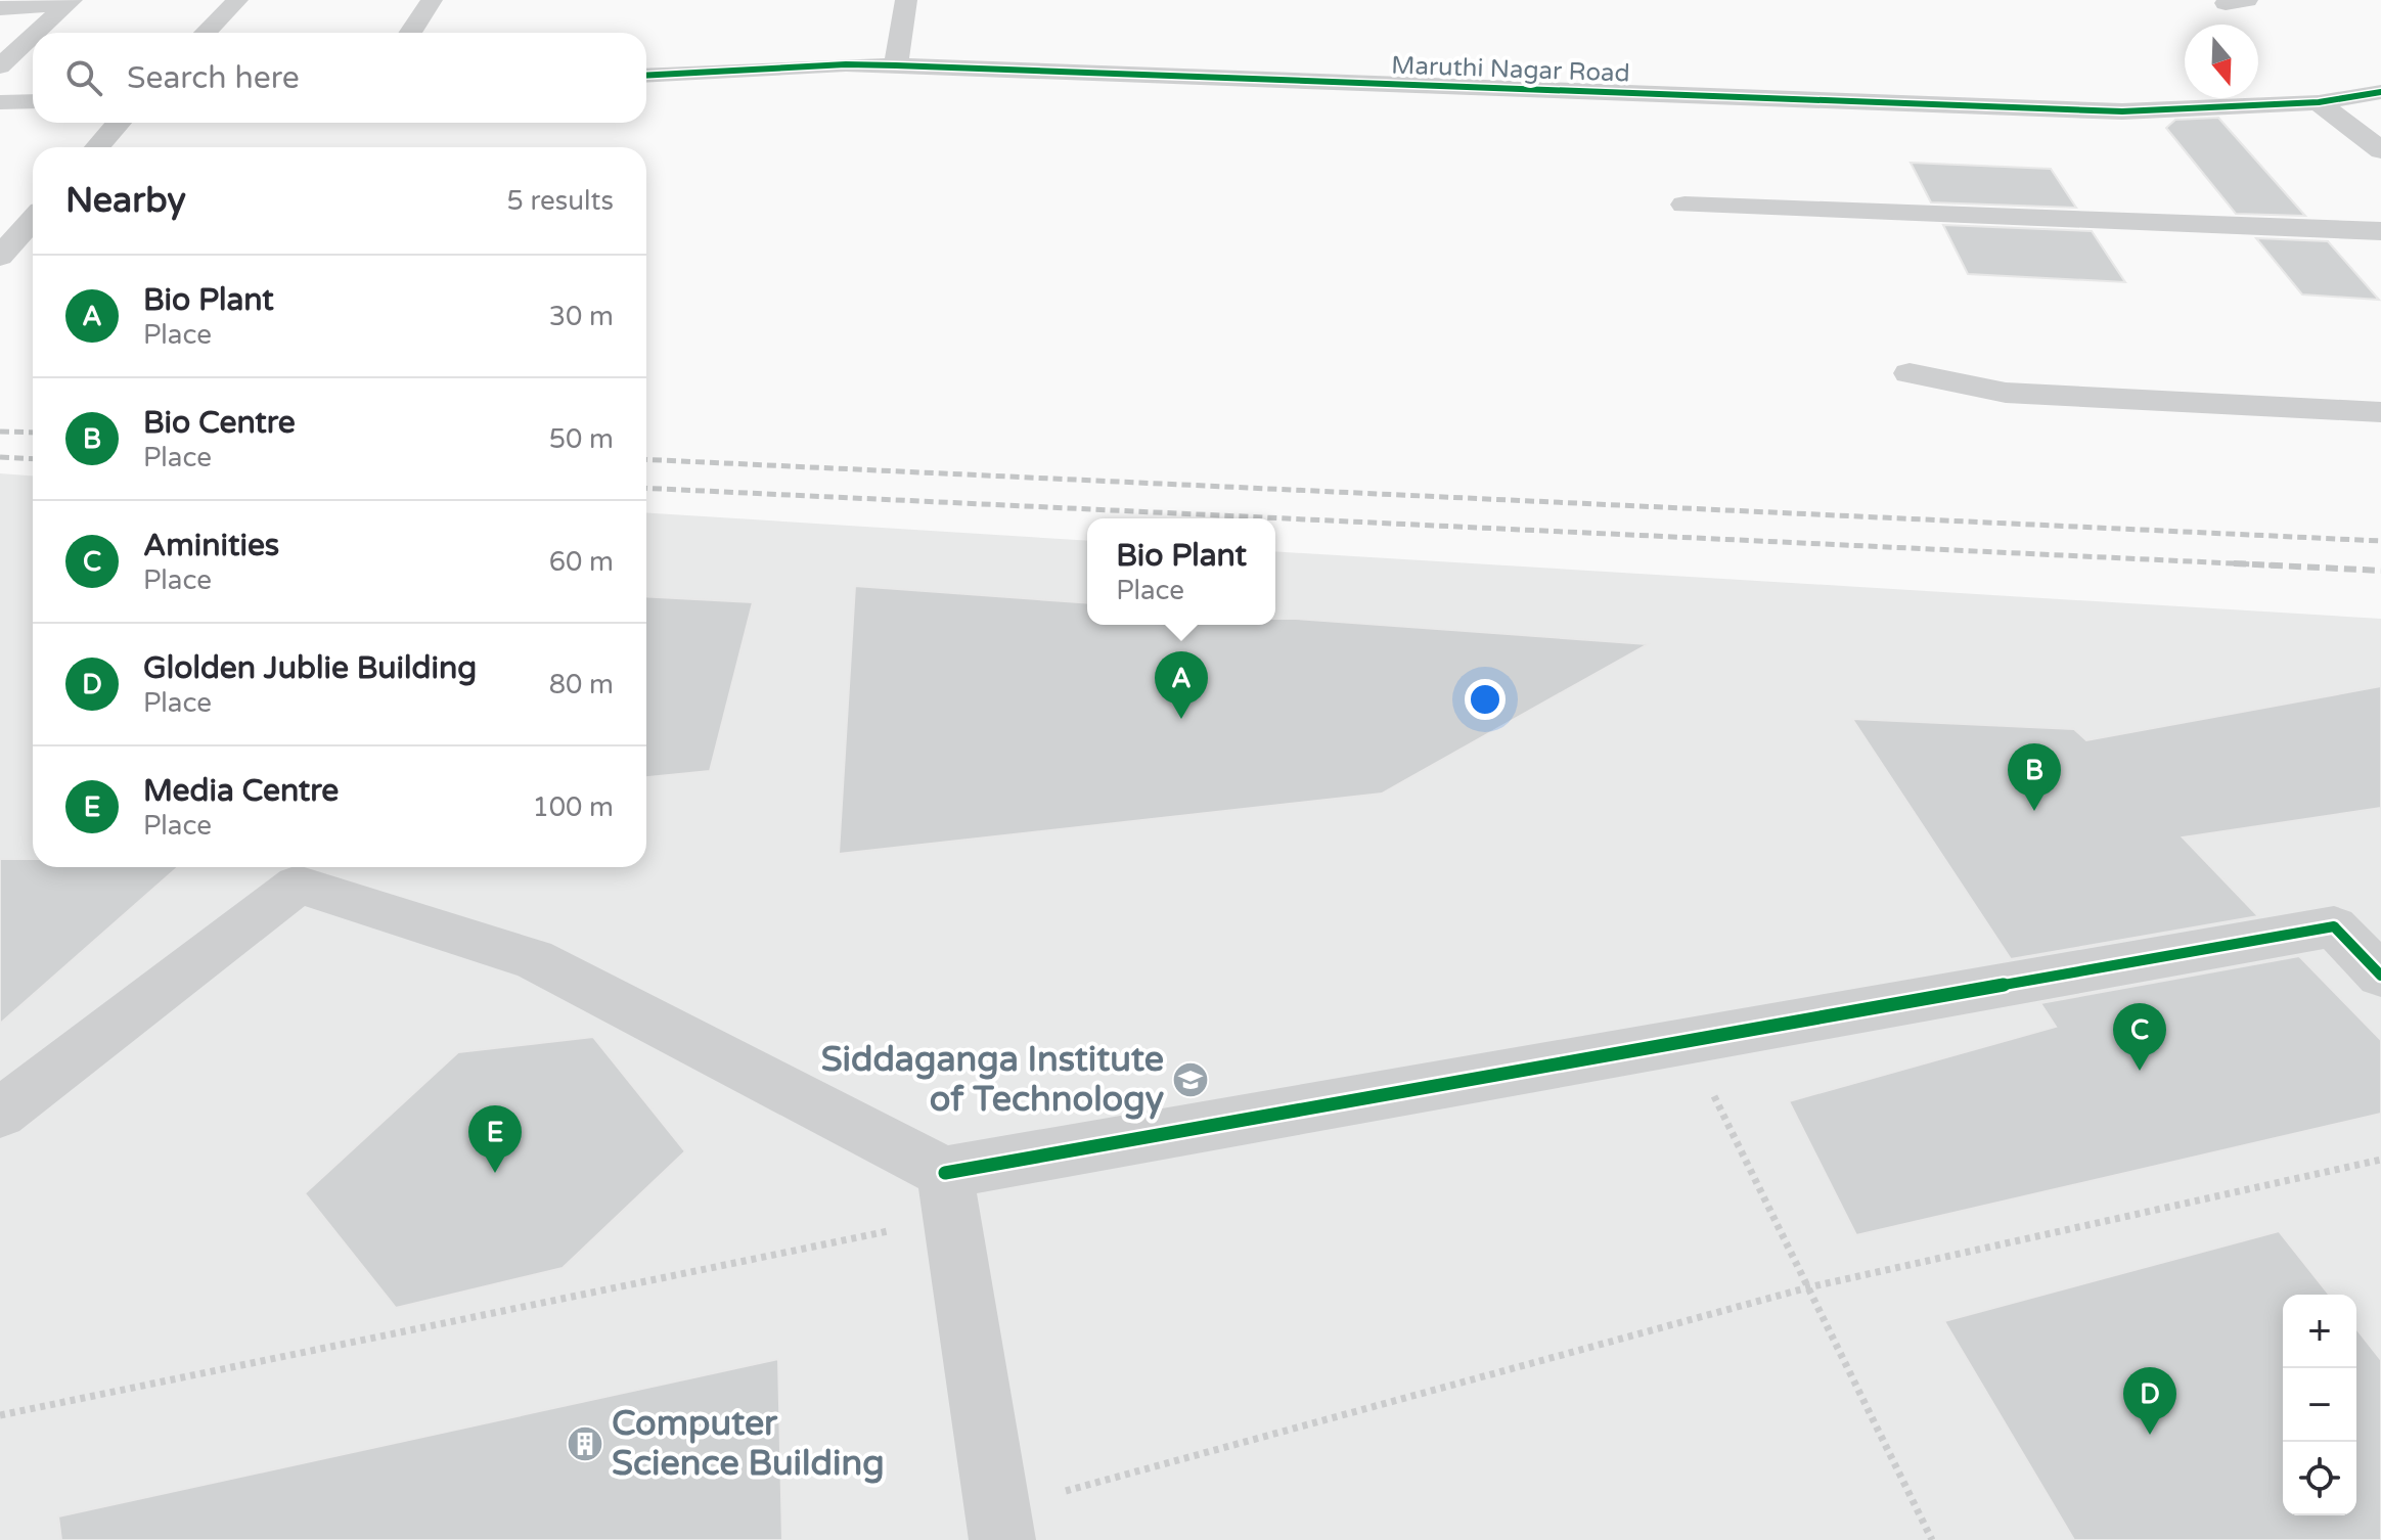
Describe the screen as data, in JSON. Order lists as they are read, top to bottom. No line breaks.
{"streets":{"street":["Maruthi Nagar Road"]},"places":{"school or university":["Siddaganga Institute of Technology"],"building":["Computer Science Building"]},"north":"bottom","page":{"search":"Search here","heading":["Nearby","5 results"],"list":[{"mark":"A","name":"Bio Plant","note":"Place","value":"30 m"},{"mark":"B","name":"Bio Centre","note":"Place","value":"50 m"},{"mark":"C","name":"Aminities","note":"Place","value":"60 m"},{"mark":"D","name":"Glolden Jublie Building","note":"Place","value":"80 m"},{"mark":"E","name":"Media Centre","note":"Place","value":"100 m"}],"popup":["Bio Plant","Place"],"pins":["A","B","C","E","D"],"map_buttons":["+","−"]}}
